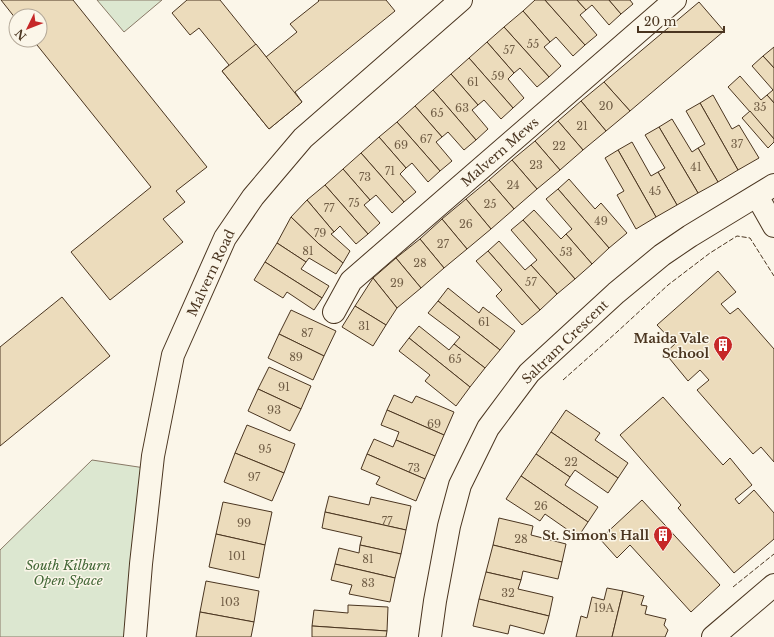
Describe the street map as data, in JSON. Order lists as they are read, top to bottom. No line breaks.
{"streets":{"street":["Malvern Mews","Malvern Road","Saltram Crescent"]},"parks":["South Kilburn Open Space"],"places":{"building":["Maida Vale School","St. Simon's Hall"]},"house_numbers":["55","57","59","61","20","35","63","65","21","67","37","69","22","23","41","71","73","24","45","75","25","77","49","26","79","27","81","53","28","57","29","61","31","87","89","65","91","93","69","95","22","73","97","26","77","99","28","101","81","83","32","103","19A"],"scale_bar":"20 m","north":"bottom left"}
